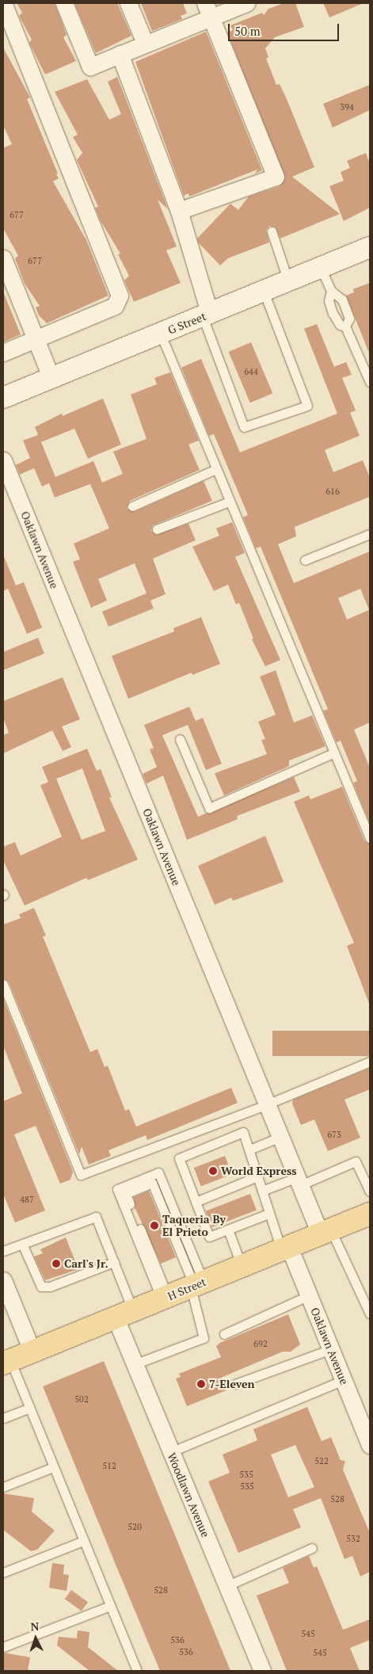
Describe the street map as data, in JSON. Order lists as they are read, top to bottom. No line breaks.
{"streets":{"main road":["H Street"],"street":["G Street","Oaklawn Avenue","Woodlawn Avenue"]},"crossings":[["Oaklawn Avenue","H Street"],["H Street","Woodlawn Avenue"]],"places":["World Express","Taqueria By El Prieto","Carl's Jr.","7-Eleven"],"house_numbers":["394","677","677","644","616","673","487","692","502","522","512","535","535","528","520","532","528","545","536","536","545"],"scale_bar":"50 m","north":"top"}
